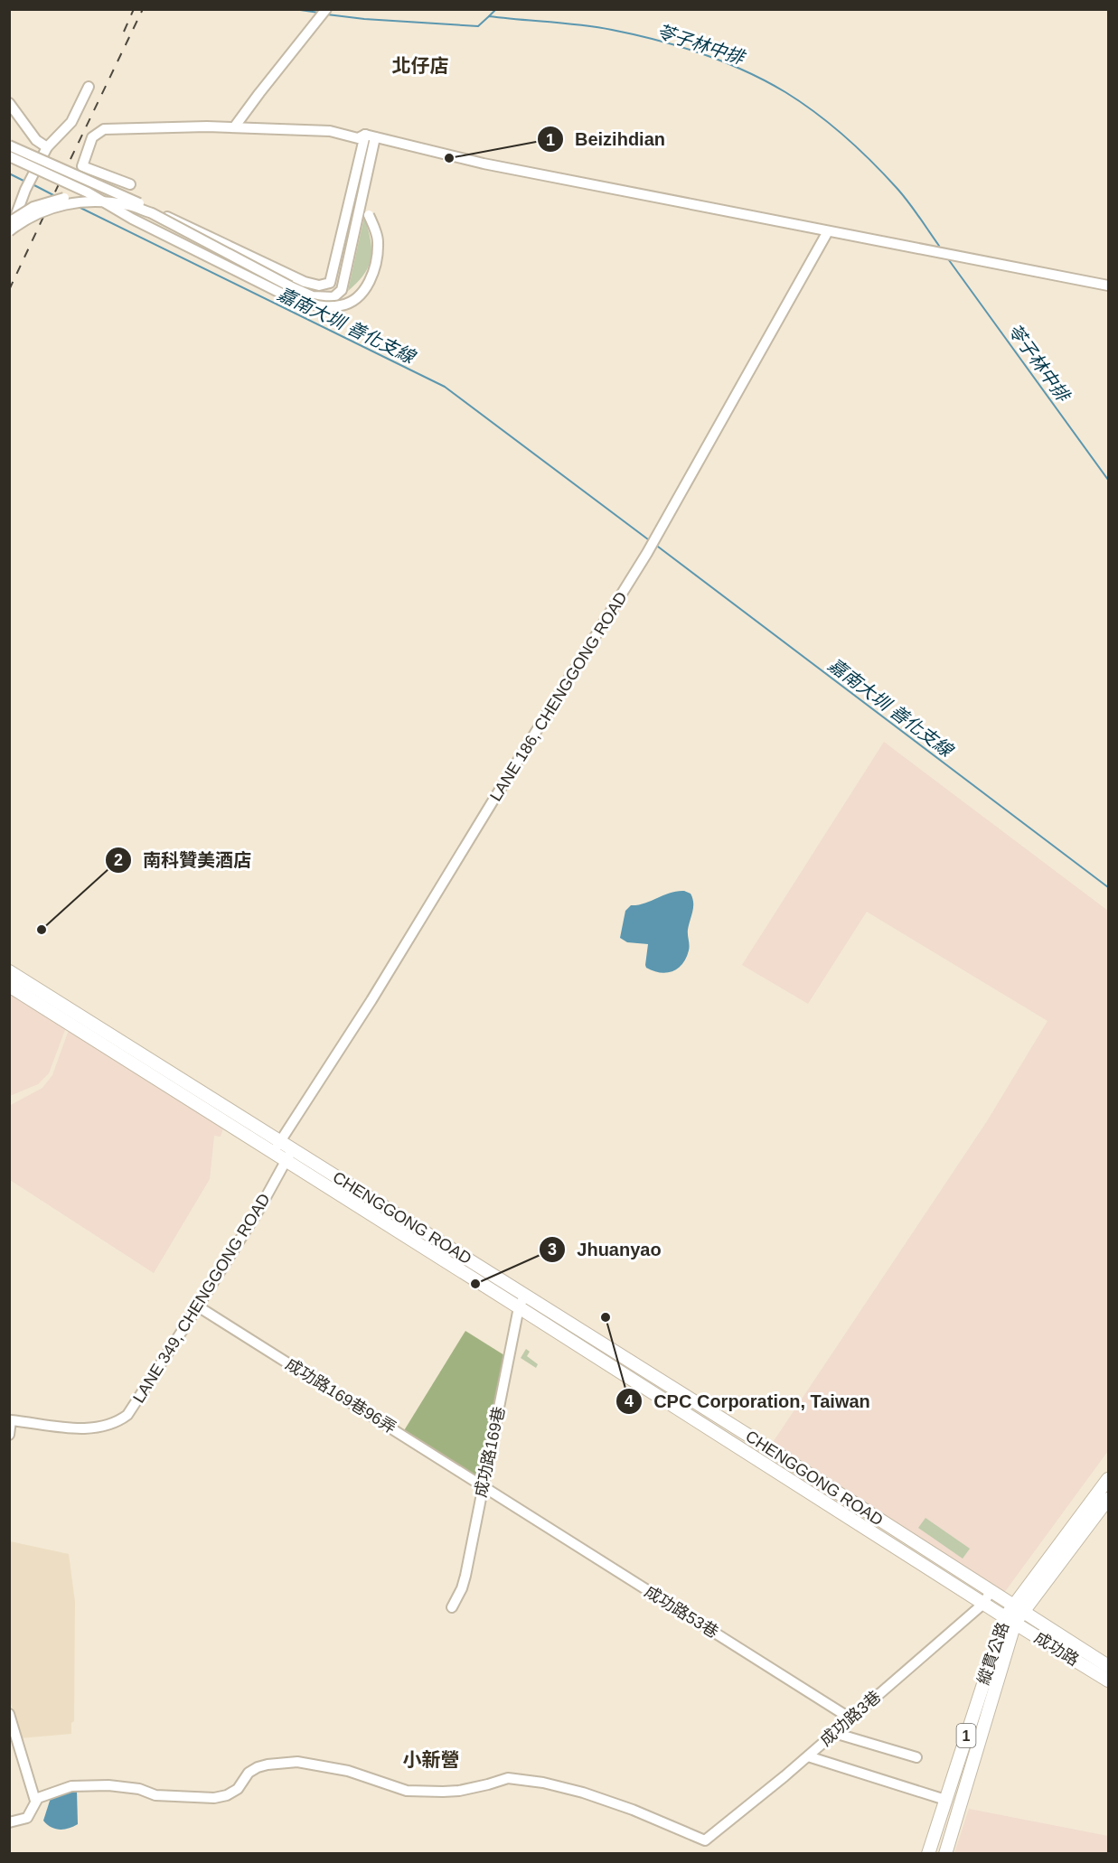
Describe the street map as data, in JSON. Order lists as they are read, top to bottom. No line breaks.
{"streets":{"main road":["CHENGGONG ROAD","成功路","縱貫公路","1"],"street":["LANE 186, CHENGGONG ROAD","LANE 349, CHENGGONG ROAD","成功路169巷96弄","成功路169巷","成功路53巷","成功路3巷"]},"crossings":[["LANE 186, CHENGGONG ROAD","CHENGGONG ROAD"],["CHENGGONG ROAD","LANE 349, CHENGGONG ROAD"],["CHENGGONG ROAD","成功路169巷"],["CHENGGONG ROAD","成功路"],["CHENGGONG ROAD","縱貫公路"],["CHENGGONG ROAD","成功路3巷"],["LANE 349, CHENGGONG ROAD","成功路169巷96弄"],["成功路169巷96弄","成功路169巷"],["成功路169巷96弄","成功路53巷"],["成功路53巷","成功路3巷"],["成功路","縱貫公路"]],"districts":["北仔店","小新營"],"water":["苓子林中排","嘉南大圳 善化支線"],"places":["Beizihdian","南科贊美酒店","Jhuanyao","CPC Corporation, Taiwan"]}
